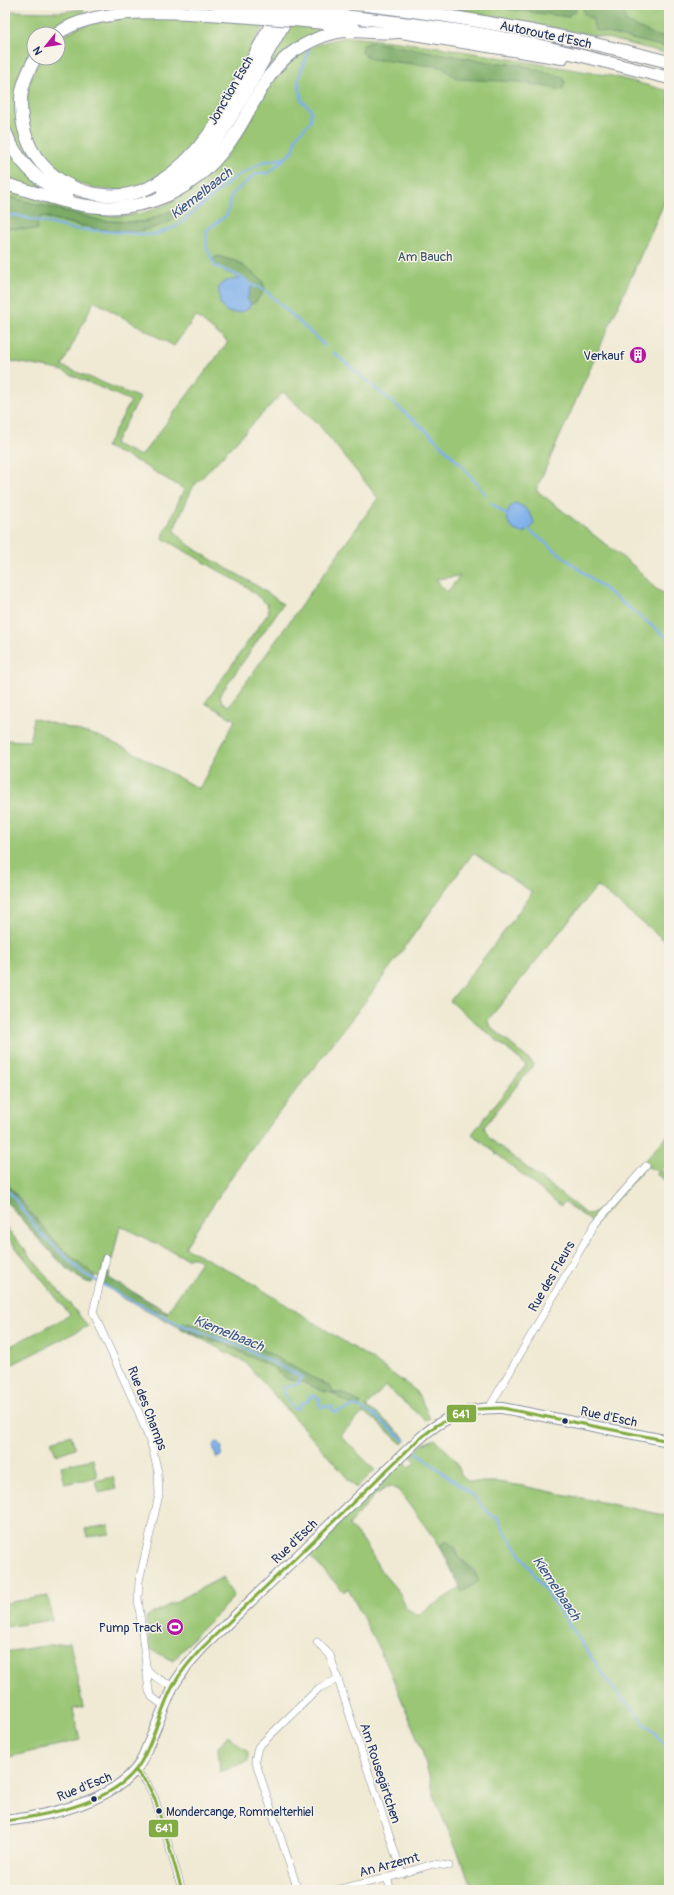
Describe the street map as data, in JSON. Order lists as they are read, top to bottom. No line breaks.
{"streets":{"highway":["Autoroute d'Esch","Jonction Esch"],"main road":["Rue d'Esch"],"street":["Rue des Fleurs","Rue des Champs","Am Rousegärtchen","An Arzemt"]},"crossings":[["Autoroute d'Esch","Jonction Esch"],["Rue des Fleurs","Rue d'Esch"],["Rue des Champs","Rue d'Esch"],["Am Rousegärtchen","An Arzemt"]],"water":["Kiemelbaach"],"parks":["Am Bauch"],"places":{"building":["Verkauf"],"sports":["Pump Track"],"other":["Mondercange, Rommelterhiel"]},"lines":["transit line 641"],"north":"bottom left"}
